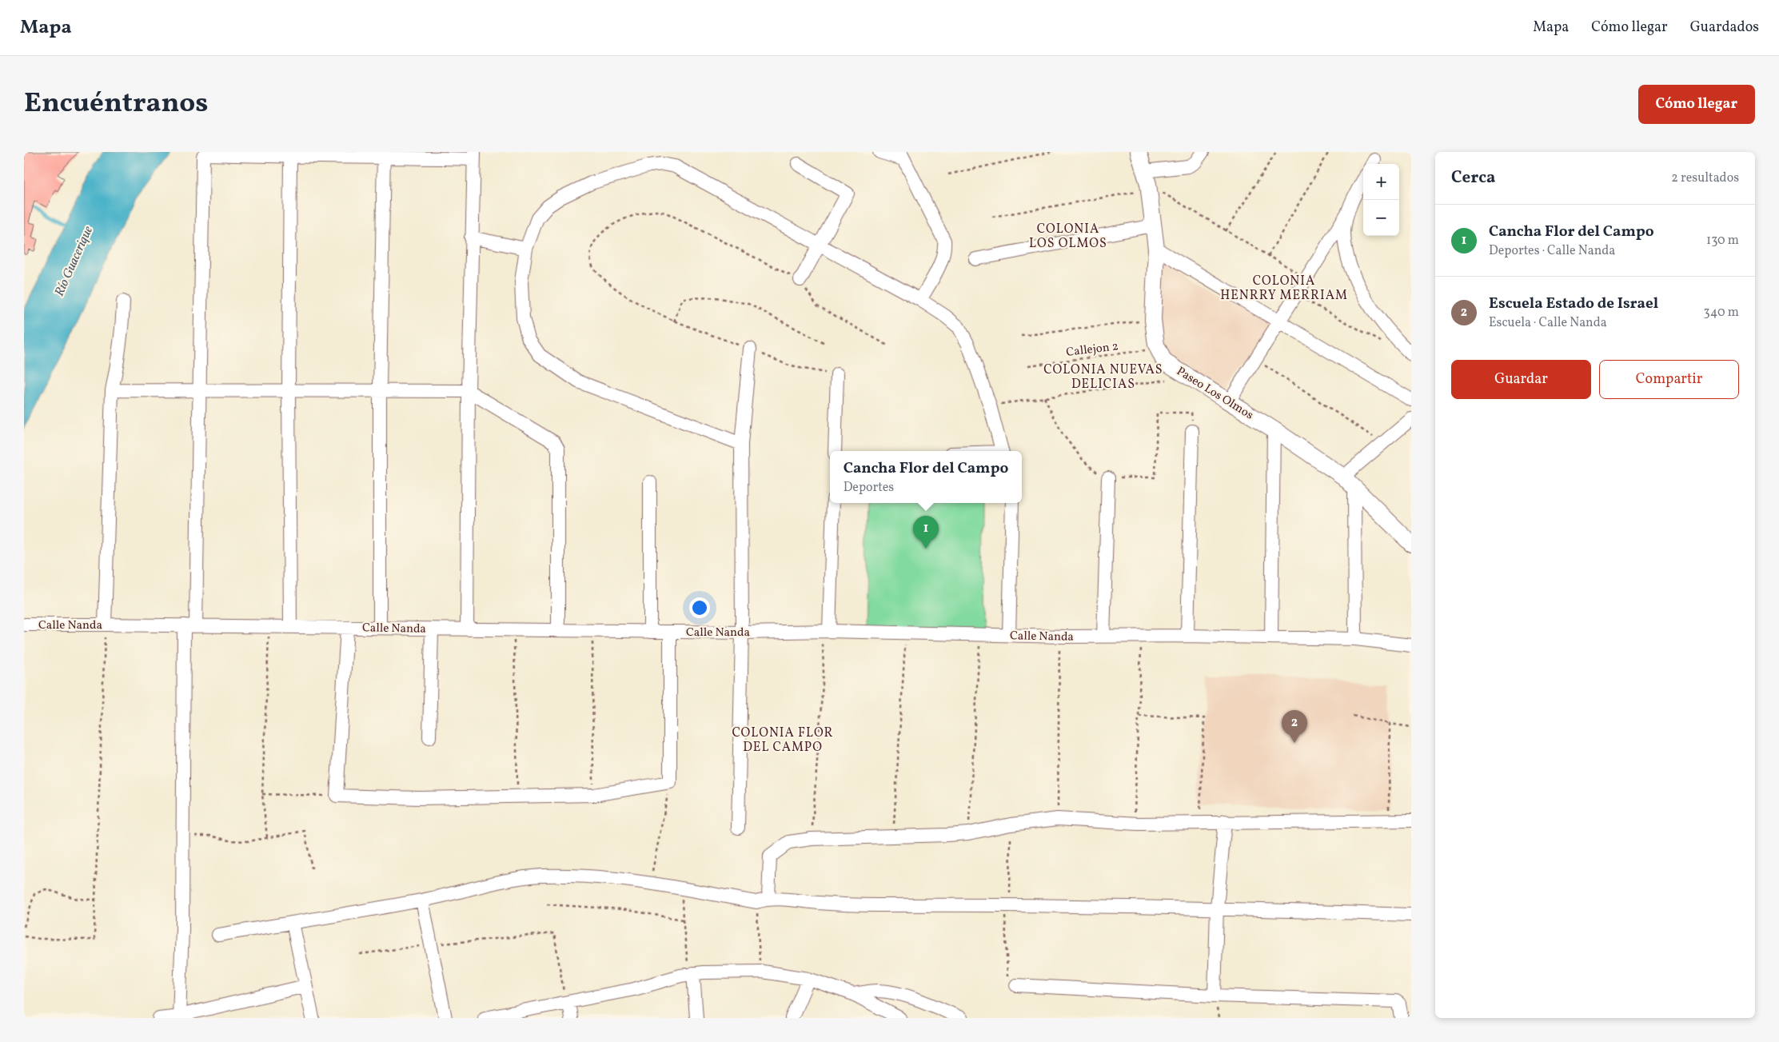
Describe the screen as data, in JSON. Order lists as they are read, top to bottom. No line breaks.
{"streets":{"street":["Paseo Los Olmos","Calle Nanda"],"path":["Callejon 2"]},"crossings":[["Callejon 2","Paseo Los Olmos"]],"districts":["COLONIA LOS OLMOS","COLONIA HENRRY MERRIAM","COLONIA NUEVAS DELICIAS","COLONIA FLOR DEL CAMPO"],"water":["Río Guacerique"],"page":{"header":"Mapa","nav":["Mapa","Cómo llegar","Guardados"],"title":"Encuéntranos","buttons":["Cómo llegar",["Guardar","Compartir"]],"heading":["Cerca","2 resultados"],"map_buttons":["+","−"],"list":[{"mark":"1","name":"Cancha Flor del Campo","note":"Deportes · Calle Nanda","value":"130 m"},{"mark":"2","name":"Escuela Estado de Israel","note":"Escuela · Calle Nanda","value":"340 m"}],"popup":["Cancha Flor del Campo","Deportes"],"pins":["1","2"]}}
